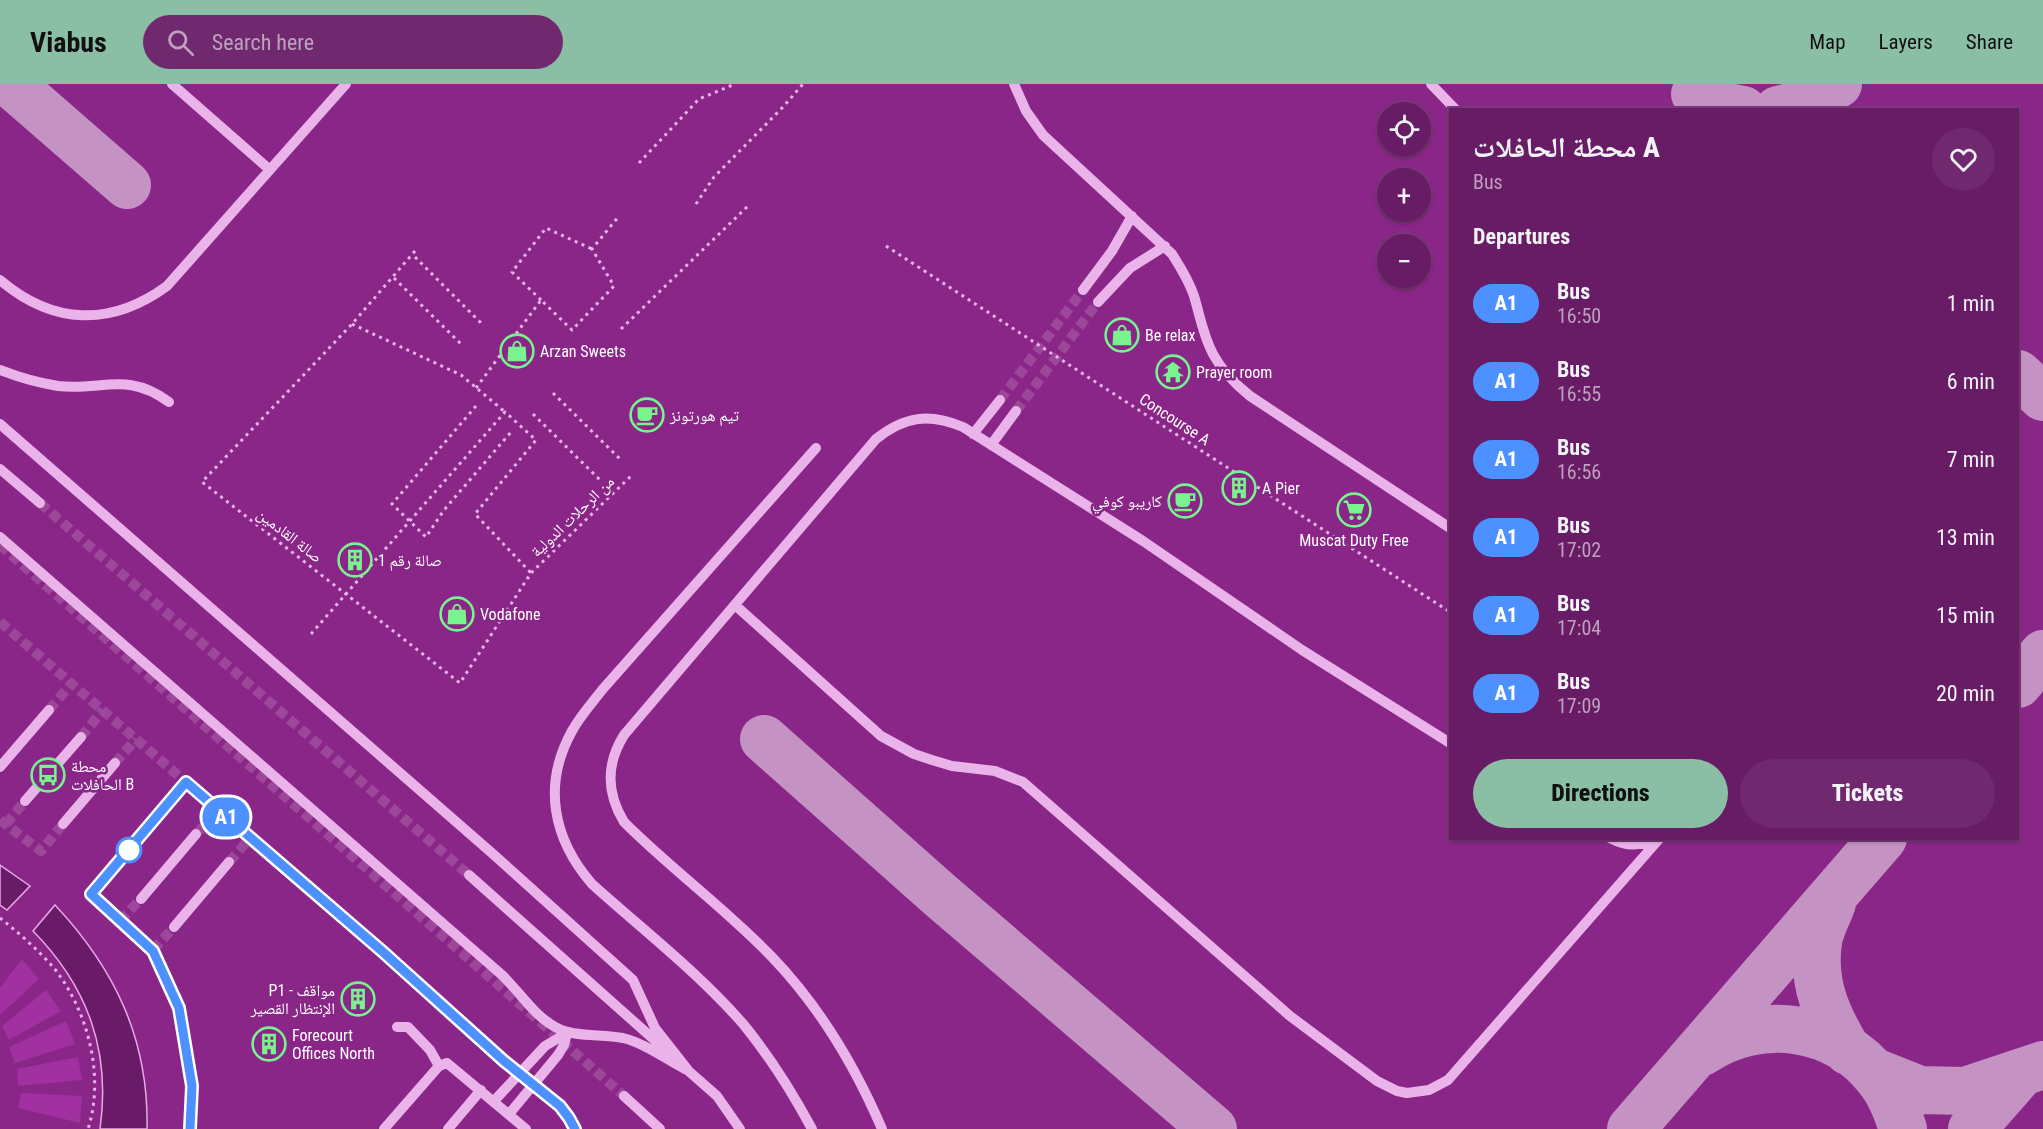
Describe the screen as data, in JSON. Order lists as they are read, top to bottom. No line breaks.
{"streets":{"path":["Concourse A","من الرحلات الدولية","صالة القادمين"]},"crossings":[["من الرحلات الدولية","صالة القادمين"]],"places":{"shop":["Be relax","Arzan Sweets","Vodafone"],"temple":["Prayer room"],"cafe":["تيم هورتونز","كاريبو كوفي"],"building":["A Pier","صالة رقم 1","P1 - مواقف الإنتظار القصير","Forecourt Offices North"],"supermarket":["Muscat Duty Free"],"bus stop":["محطة الحافلات B"]},"lines":["bus line A1"],"page":{"header":"Viabus","search":"Search here","nav":["Map","Layers","Share"],"on_map":"A1","map_buttons":["+","−"],"heading":[["محطة الحافلات A","Bus"],"Departures"],"list":[{"mark":"A1","name":"Bus","note":"16:50","value":"1 min"},{"mark":"A1","name":"Bus","note":"16:55","value":"6 min"},{"mark":"A1","name":"Bus","note":"16:56","value":"7 min"},{"mark":"A1","name":"Bus","note":"17:02","value":"13 min"},{"mark":"A1","name":"Bus","note":"17:04","value":"15 min"},{"mark":"A1","name":"Bus","note":"17:09","value":"20 min"}],"buttons":["Directions","Tickets"]}}
